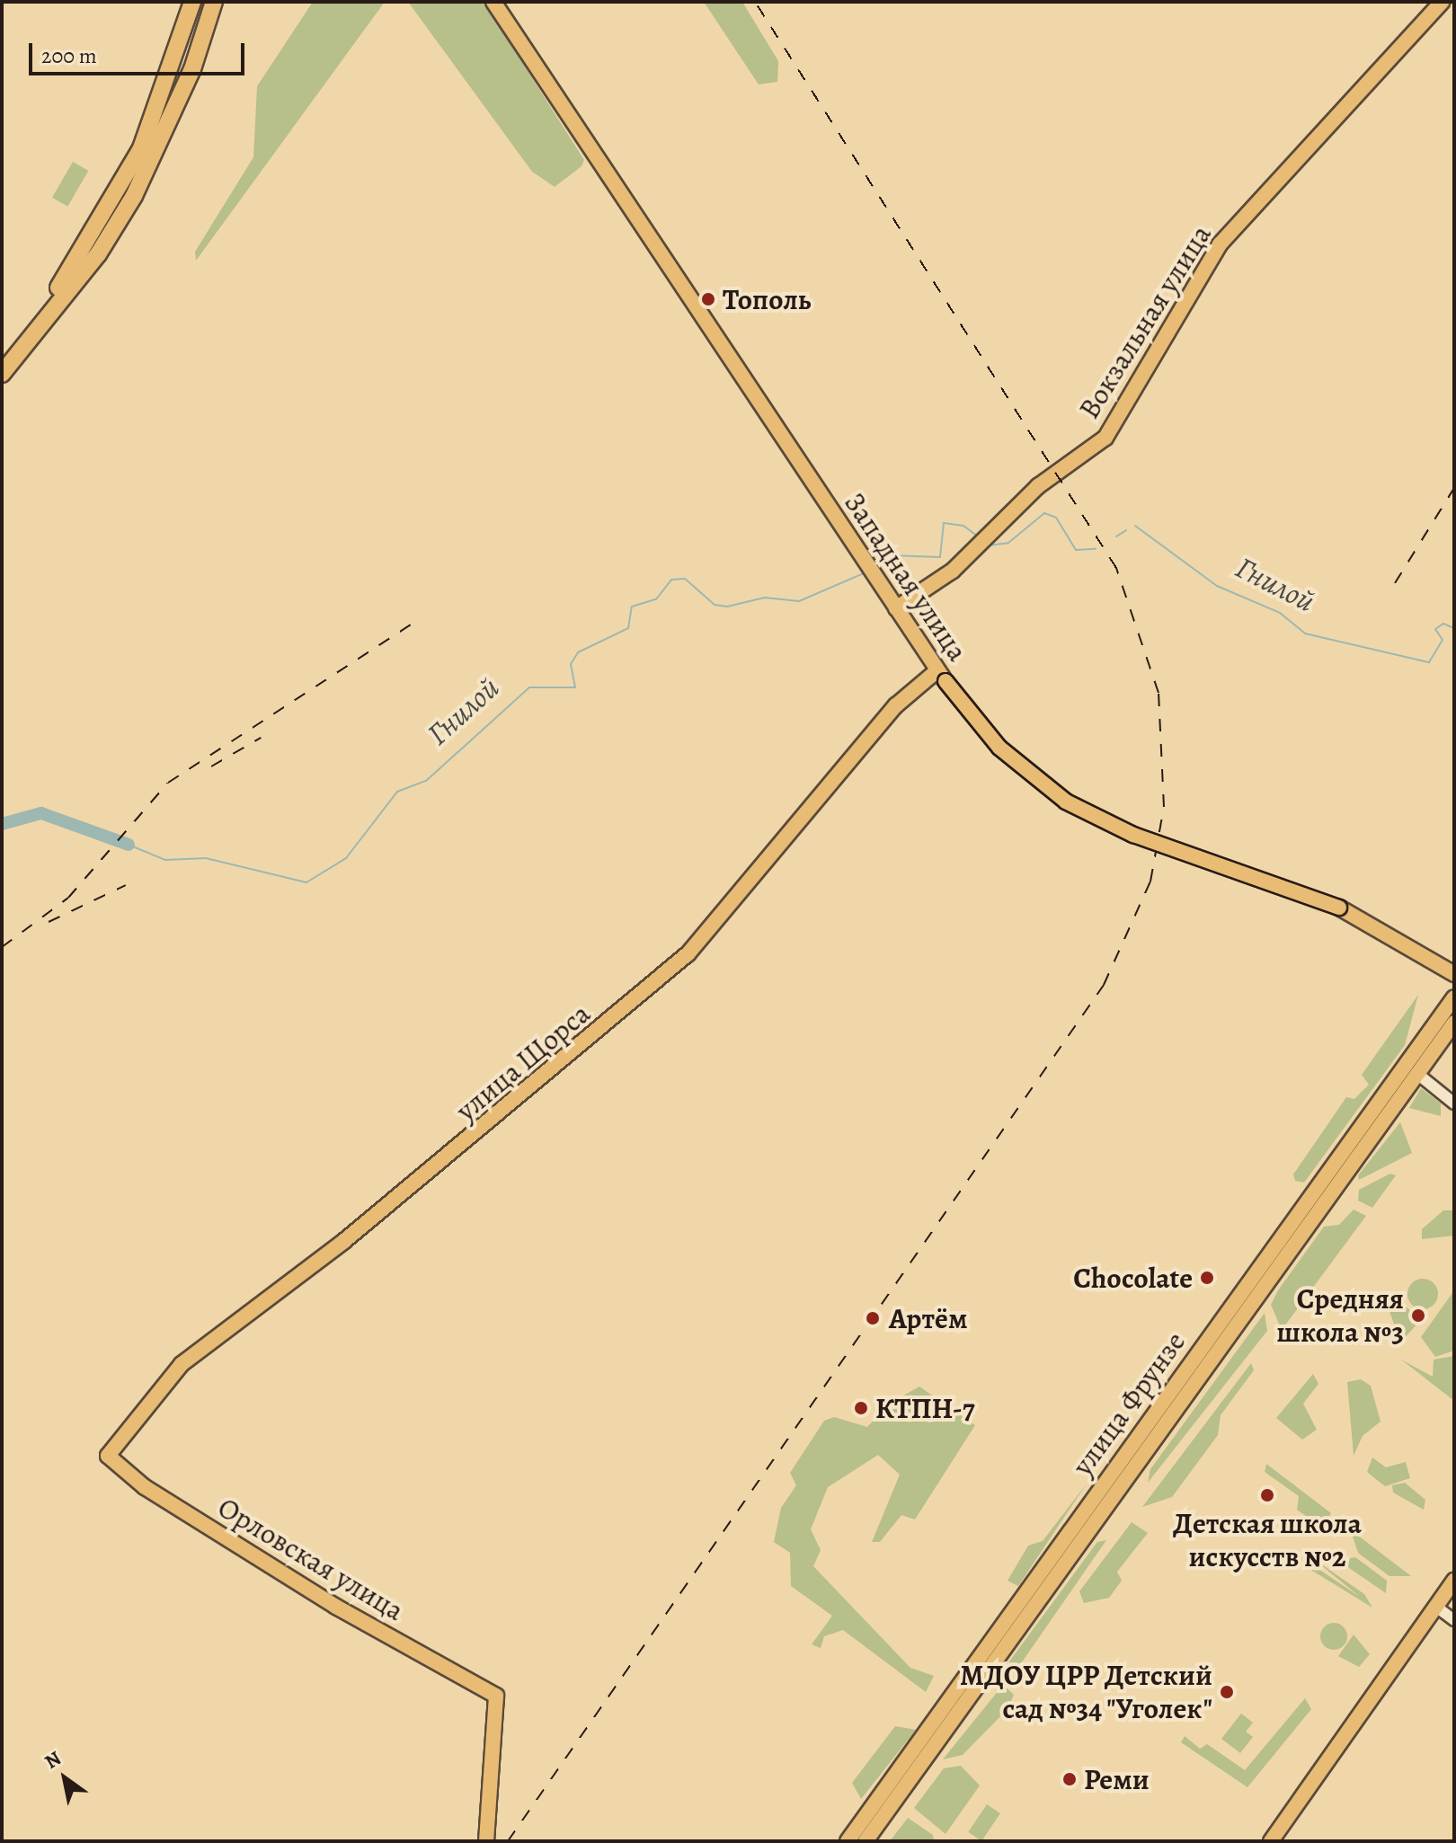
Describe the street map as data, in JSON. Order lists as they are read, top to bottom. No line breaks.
{"streets":{"main road":["Вокзальная улица","Западная улица","улица Щорса","улица Фрунзе","Орловская улица"]},"crossings":[["Вокзальная улица","Западная улица"],["Западная улица","улица Щорса"],["улица Щорса","Орловская улица"]],"water":["Гнилой"],"places":["Тополь","Chocolate","Средняя школа №3","Артём","КТПН-7","Детская школа искусств №2","МДОУ ЦРР Детский сад №34 \"Уголек\"","Реми"],"scale_bar":"200 m","north":"top left"}
